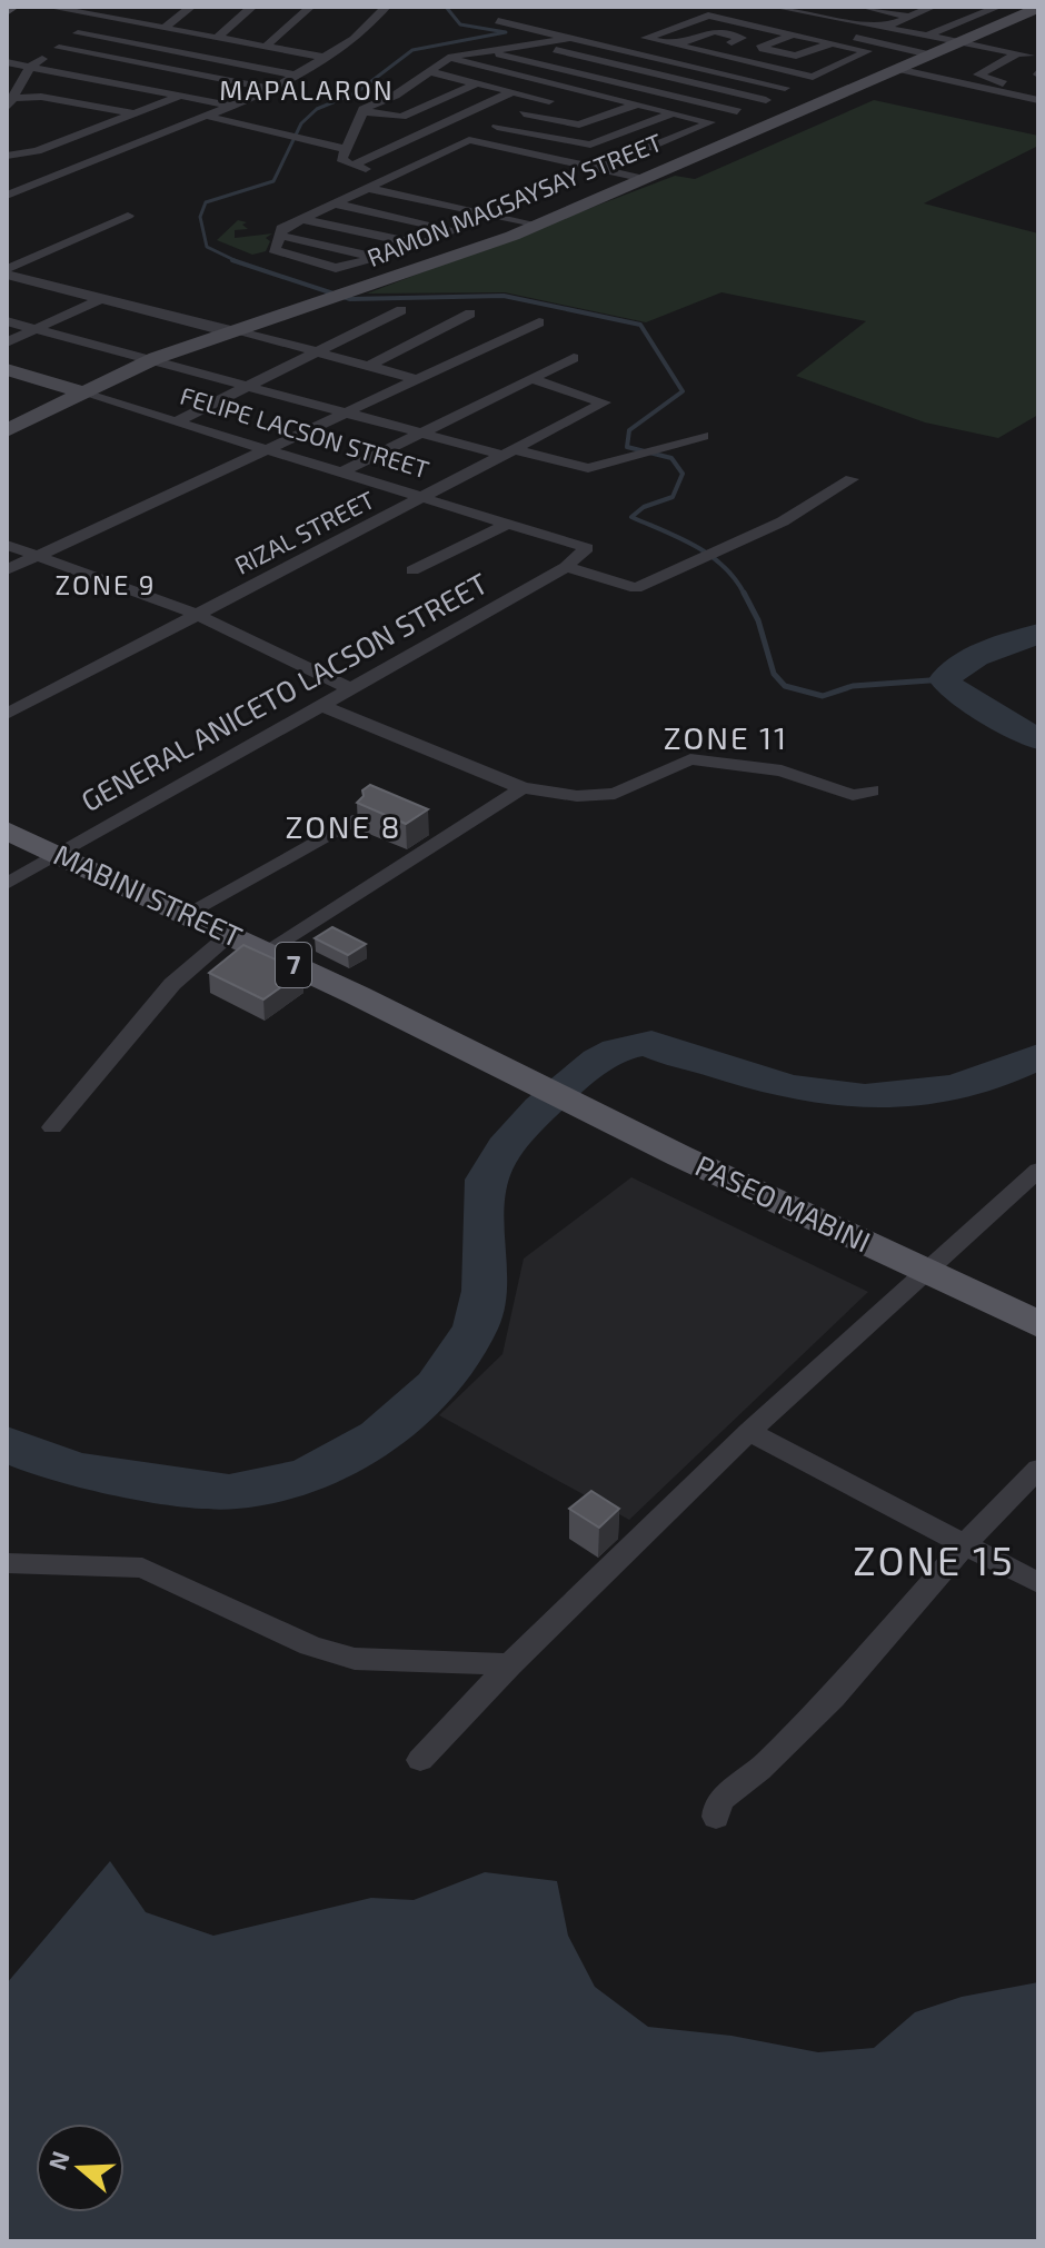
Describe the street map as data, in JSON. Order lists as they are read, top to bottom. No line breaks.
{"streets":{"main road":["RAMON MAGSAYSAY STREET","FELIPE LACSON STREET","MABINI STREET","7","PASEO MABINI"],"street":["RIZAL STREET","GENERAL ANICETO LACSON STREET"]},"crossings":[["RAMON MAGSAYSAY STREET","FELIPE LACSON STREET"],["FELIPE LACSON STREET","RIZAL STREET"],["FELIPE LACSON STREET","GENERAL ANICETO LACSON STREET"],["GENERAL ANICETO LACSON STREET","MABINI STREET"],["MABINI STREET","PASEO MABINI"]],"districts":["MAPALARON","ZONE 9","ZONE 11","ZONE 8","ZONE 15"],"north":"left"}
